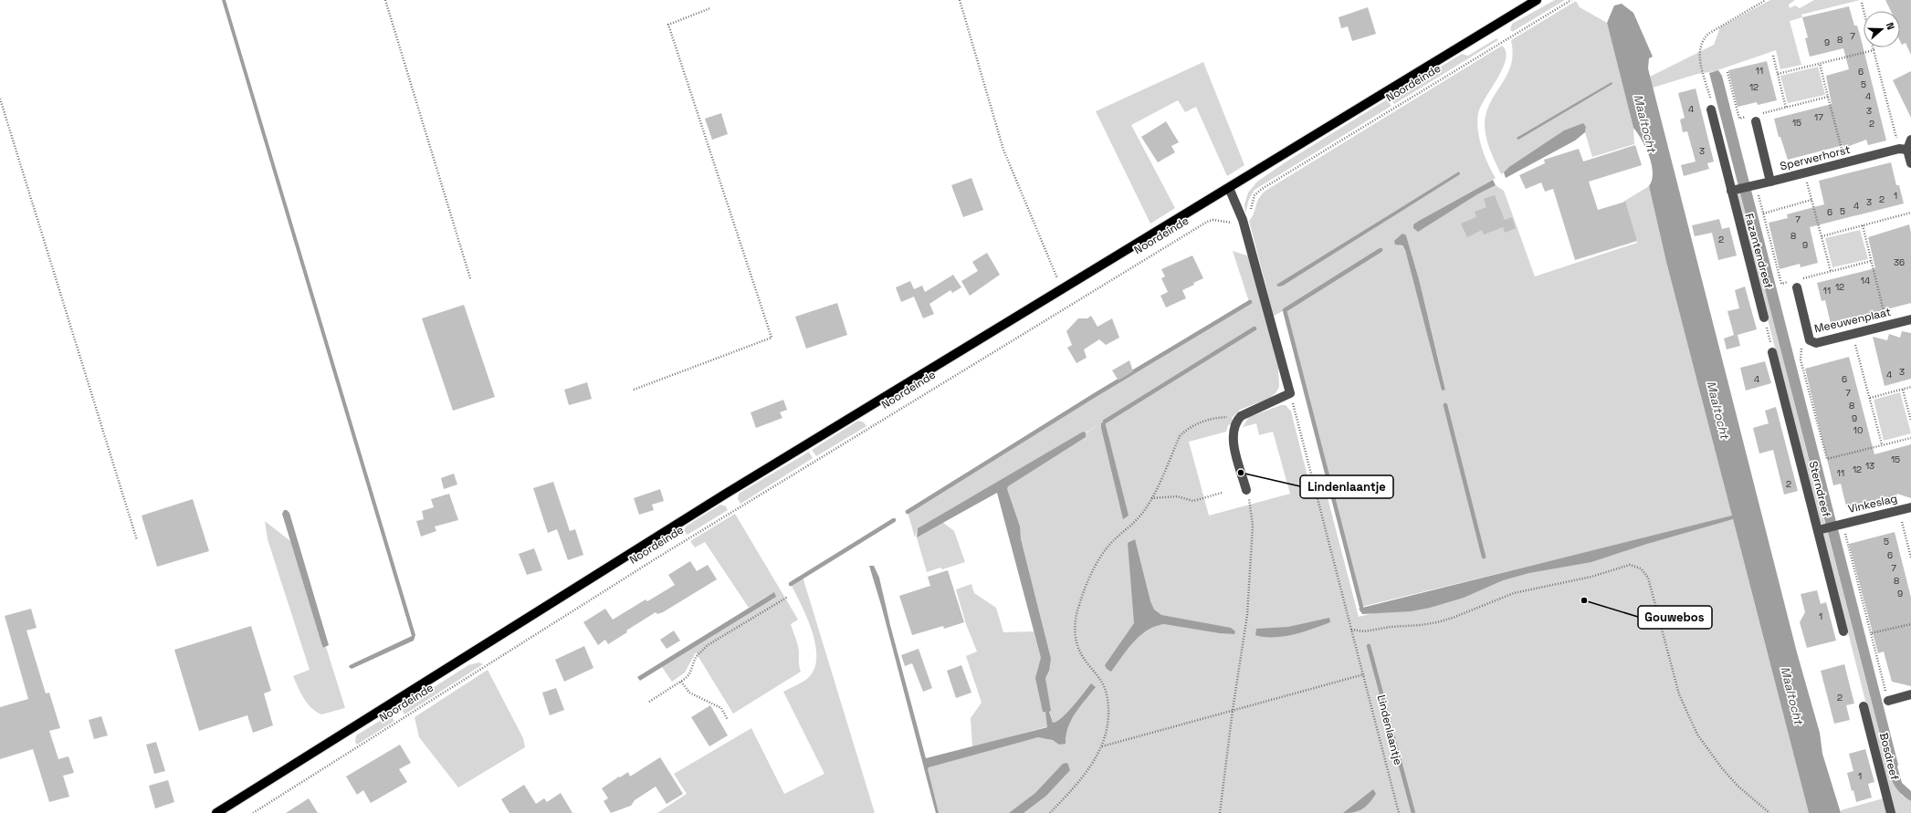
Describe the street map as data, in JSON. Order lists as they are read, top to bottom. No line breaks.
{"streets":{"main road":["Noordeinde"],"street":["Sperwerhorst","Fazantendreef","Meeuwenplaat","Sterndreef","Vinkeslag","Bosdreef"],"path":["Lindenlaantje"]},"crossings":[["Sterndreef","Vinkeslag"]],"water":["Maaltocht"],"places":["Lindenlaantje","Gouwebos"],"house_numbers":["7","8","9","11","6","5","12","4","4","3","17","15","2","3","1","2","3","4","5","6","7","8","2","9","36","14","12","11","3","4","4","6","7","8","9","10","15","13","12","11","2","5","6","7","8","9","1","2","1"],"north":"right"}
